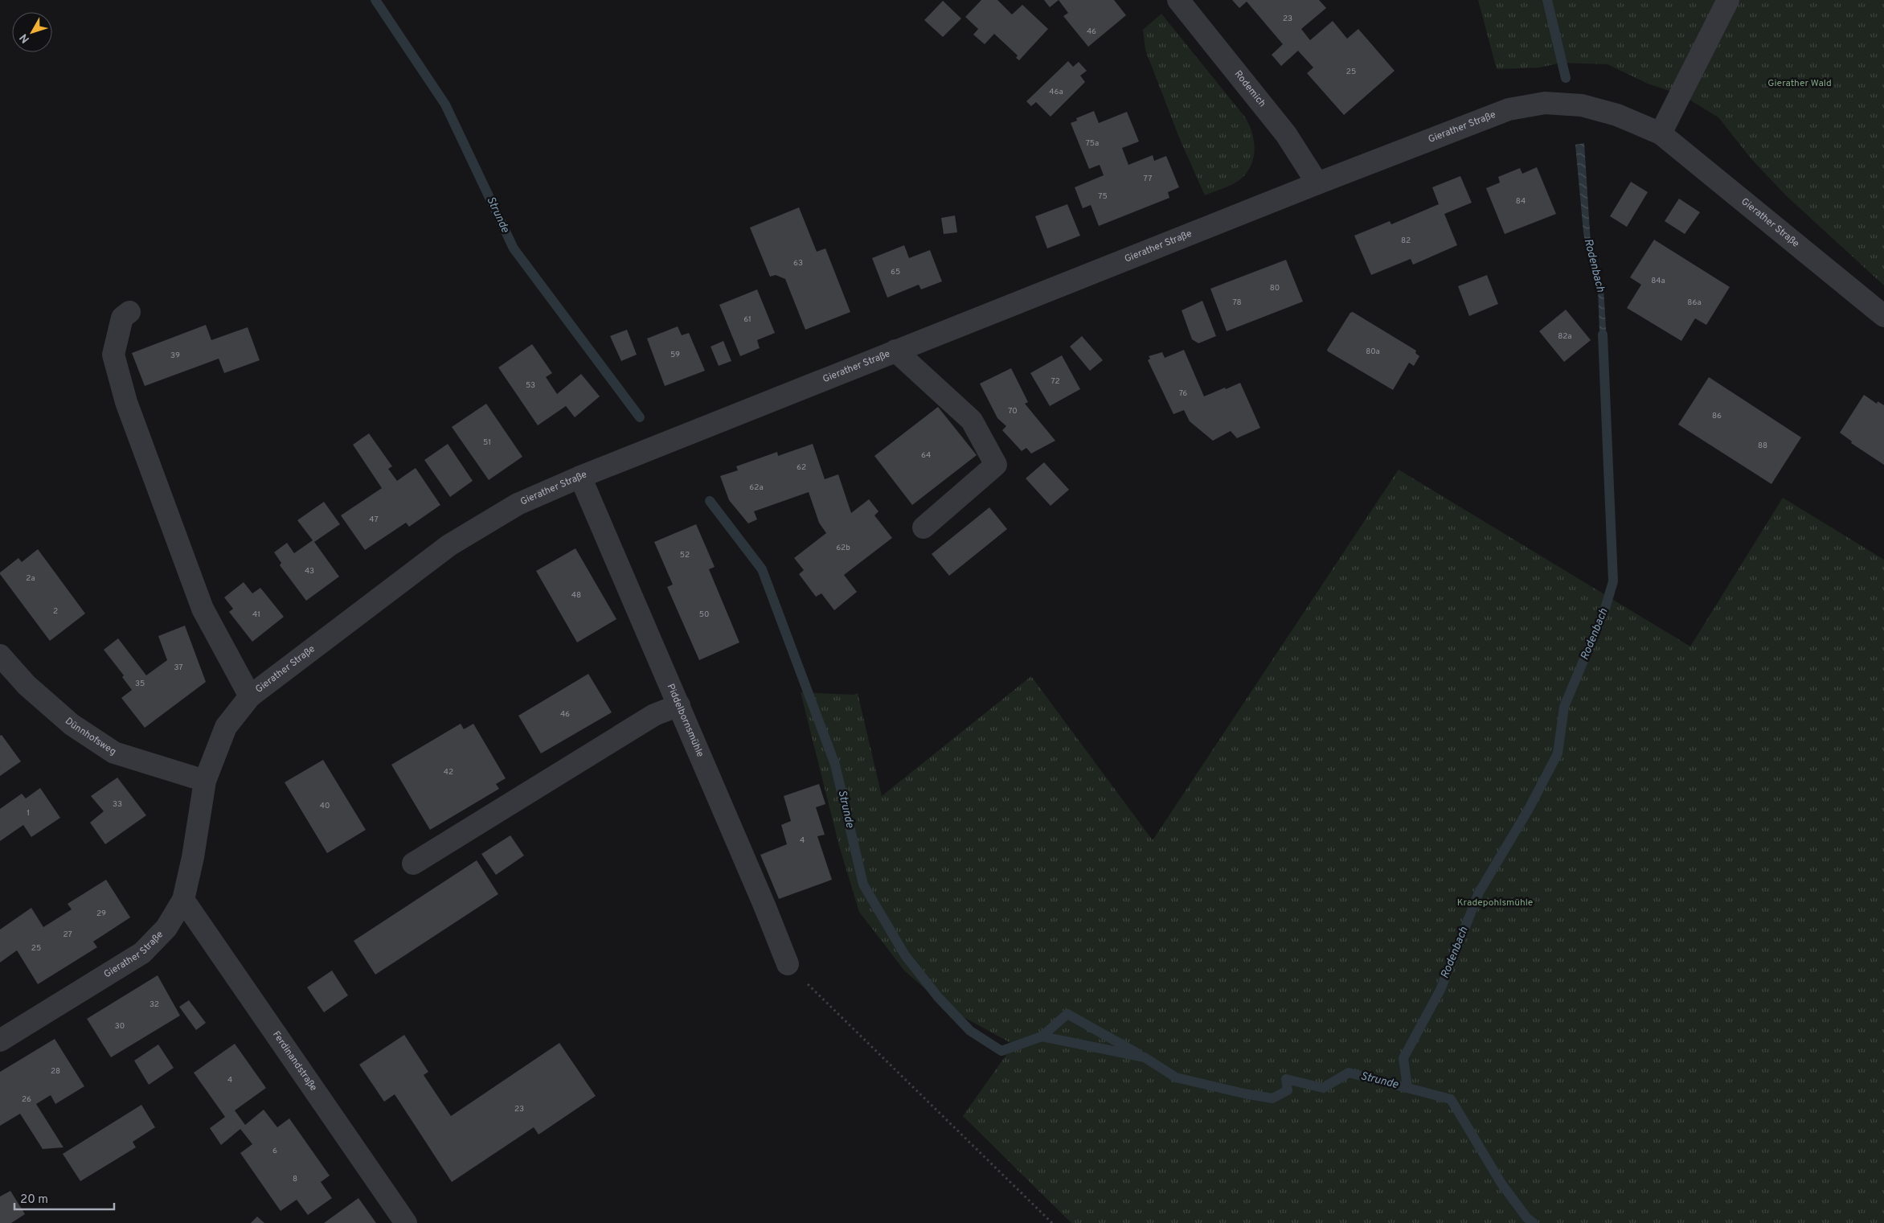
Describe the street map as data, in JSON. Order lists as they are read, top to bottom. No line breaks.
{"streets":{"street":["Rodemich","Gierather Straße","Piddelbornsmühle","Dünnhofsweg","Ferdinandstraße"]},"crossings":[["Rodemich","Gierather Straße"],["Gierather Straße","Piddelbornsmühle"],["Gierather Straße","Dünnhofsweg"],["Gierather Straße","Ferdinandstraße"]],"water":["Strunde","Rodenbach"],"parks":["Gierather Wald","Kradepohlsmühle"],"house_numbers":["23","46","25","46a","75a","77","75","84","82","63","65","84a","80","78","86a","61","82a","80a","59","39","72","53","76","70","86","51","88","64","62","62a","47","62b","52","43","2a","48","2","41","50","37","35","46","42","33","40","1","4","29","27","25","32","30","28","4","26","23","6","8"],"scale_bar":"20 m","north":"bottom left"}
